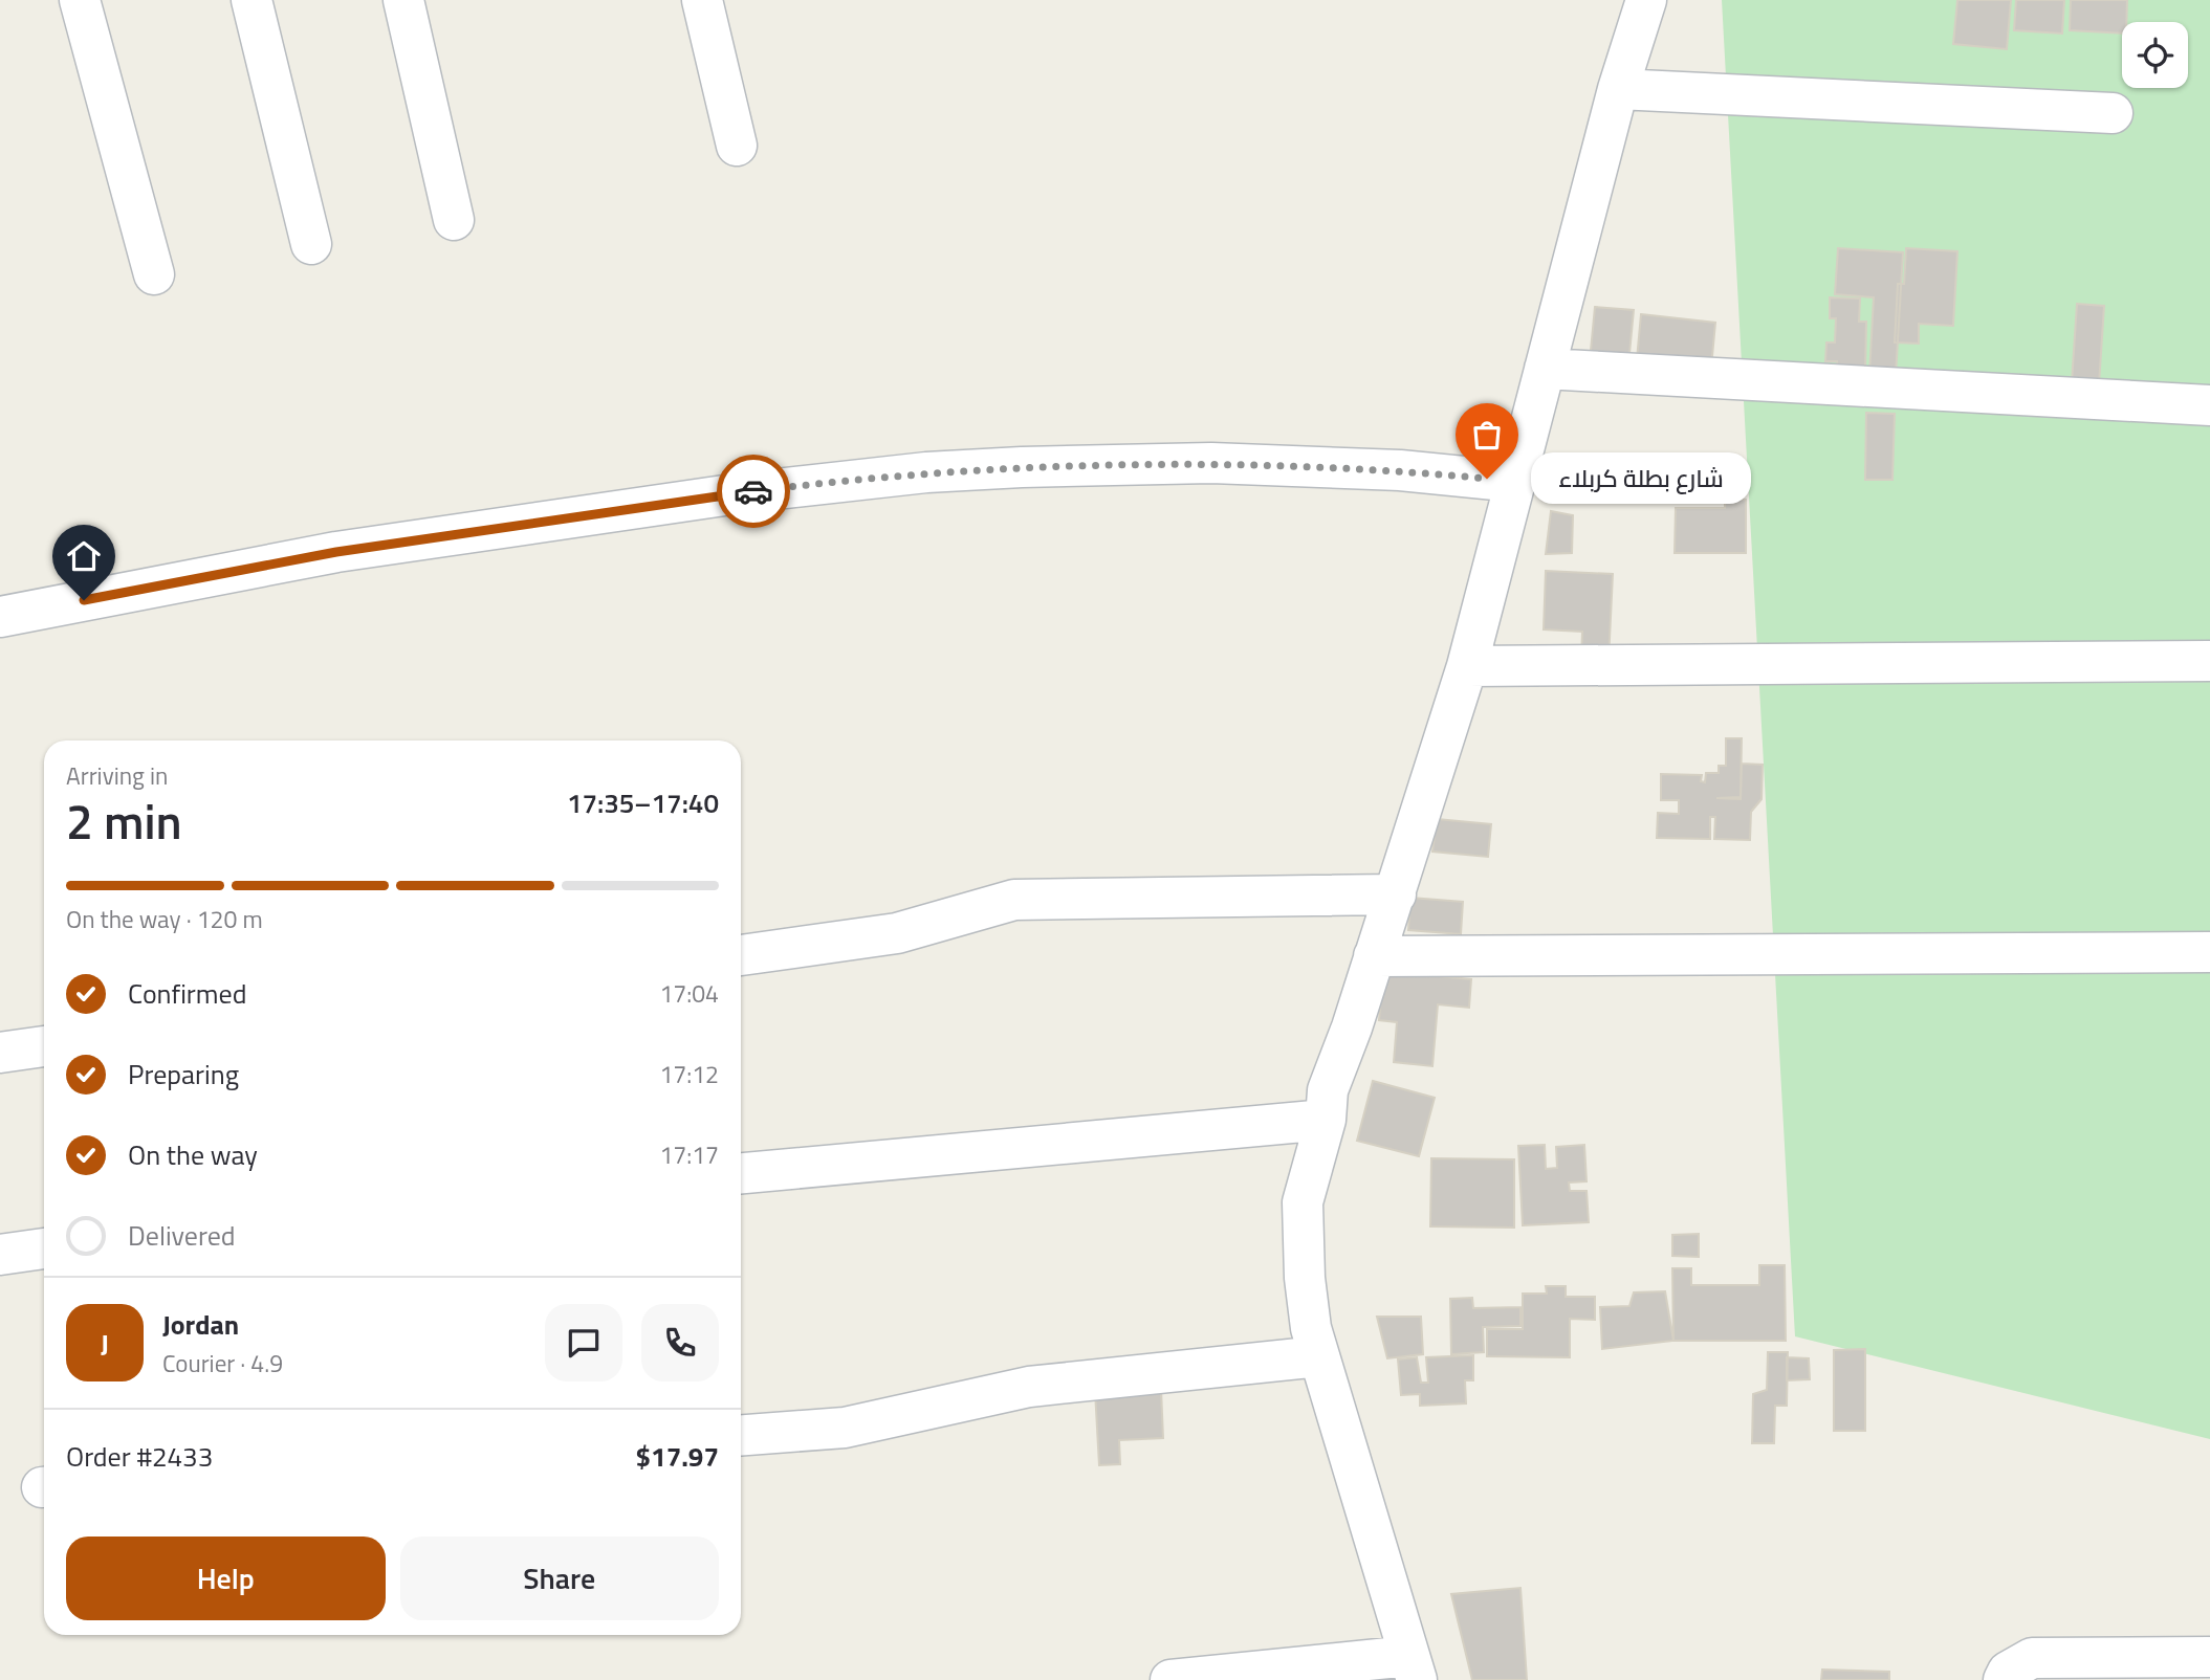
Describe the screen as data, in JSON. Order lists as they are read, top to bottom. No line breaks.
{"places":["شارع بطلة كربلاء"],"page":{"bubble":"شارع بطلة كربلاء","heading":["2 min","Arriving in","17:35–17:40"],"panel":["Jordan","Courier · 4.9","Order #2433","$17.97"],"bar":"On the way · 120 m","list":[["Confirmed","17:04"],["Preparing","17:12"],["On the way","17:17"],"Delivered"],"round":"J","buttons":["Help","Share"]}}
